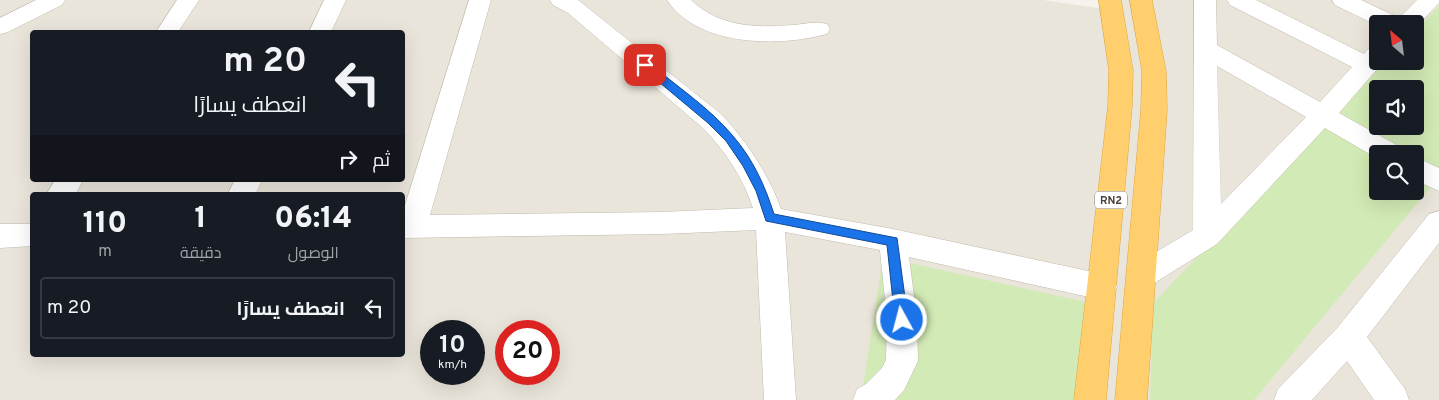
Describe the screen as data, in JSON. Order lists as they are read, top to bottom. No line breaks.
{"streets":{"highway":["RN2"]},"north":"top left","page":{"turn":["20 m","انعطف يسارًا"],"then":"ثم","eta":["06:14","الوصول","1","دقيقة","110","m"],"list":[{"name":"انعطف يسارًا","value":"20 m"}],"speed":"10 km/h","limit":"20"}}
